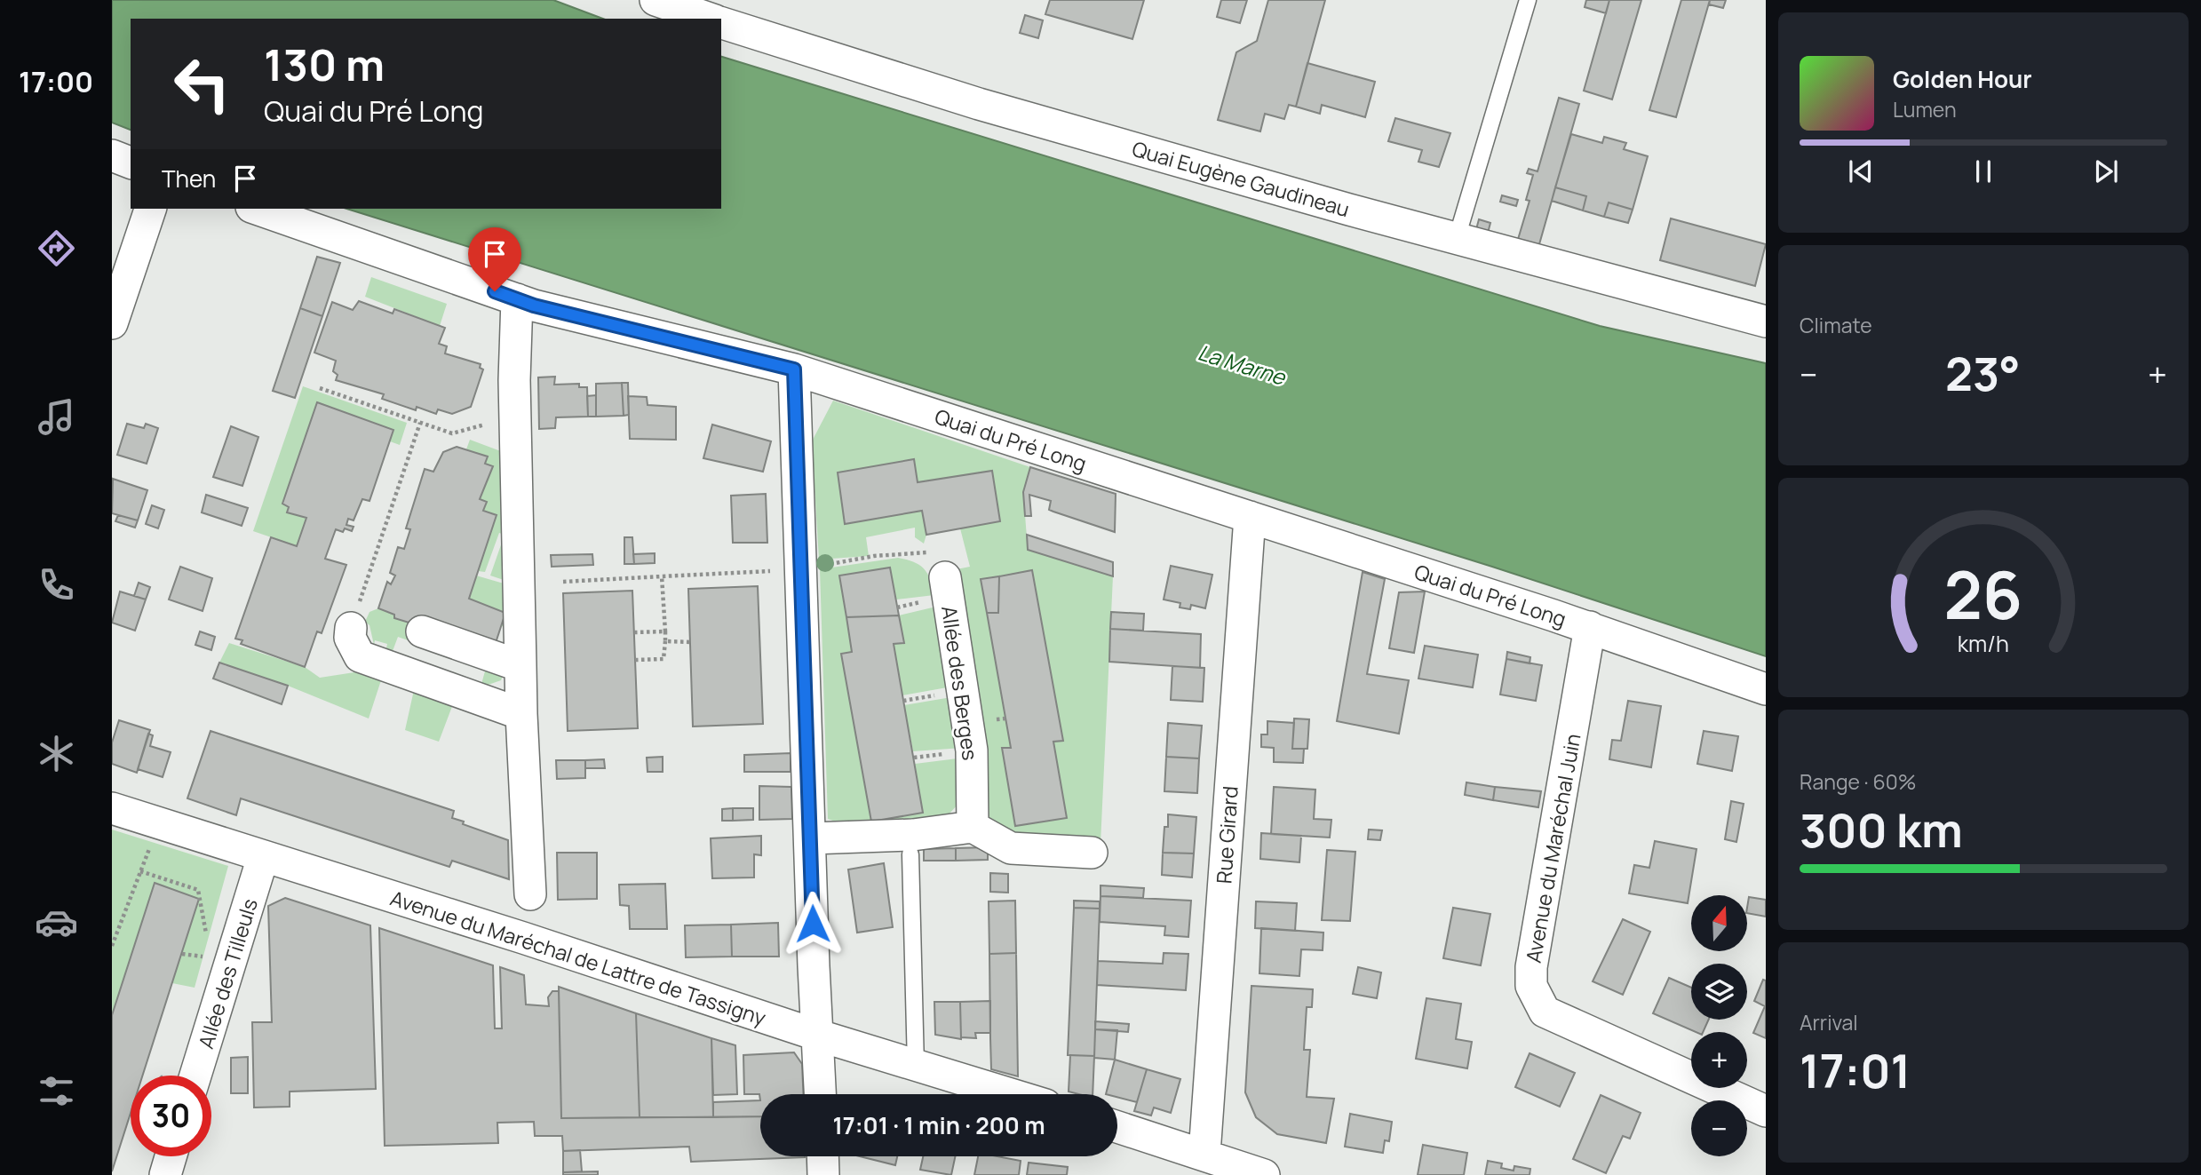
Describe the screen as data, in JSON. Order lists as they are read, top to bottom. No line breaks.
{"streets":{"street":["Quai Eugène Gaudineau","Quai du Pré Long","Allée des Berges","Rue Girard","Avenue du Maréchal Juin","Avenue du Maréchal de Lattre de Tassigny","Allée des Tilleuls"]},"crossings":[["Quai du Pré Long","Rue Girard"],["Quai du Pré Long","Avenue du Maréchal Juin"],["Avenue du Maréchal de Lattre de Tassigny","Allée des Tilleuls"]],"water":["La Marne"],"north":"top","page":{"tabs":"17:00","turn":["130 m","Quai du Pré Long"],"song":["Golden Hour","Lumen"],"then":"Then","tile":["Climate",["Range · 60%","300 km"],["Arrival","17:01"]],"heat":["−","23°","+"],"map_buttons":["+","−"],"limit":"30","trip":"17:01 · 1 min · 200 m","gauge":["26","km/h"]}}
